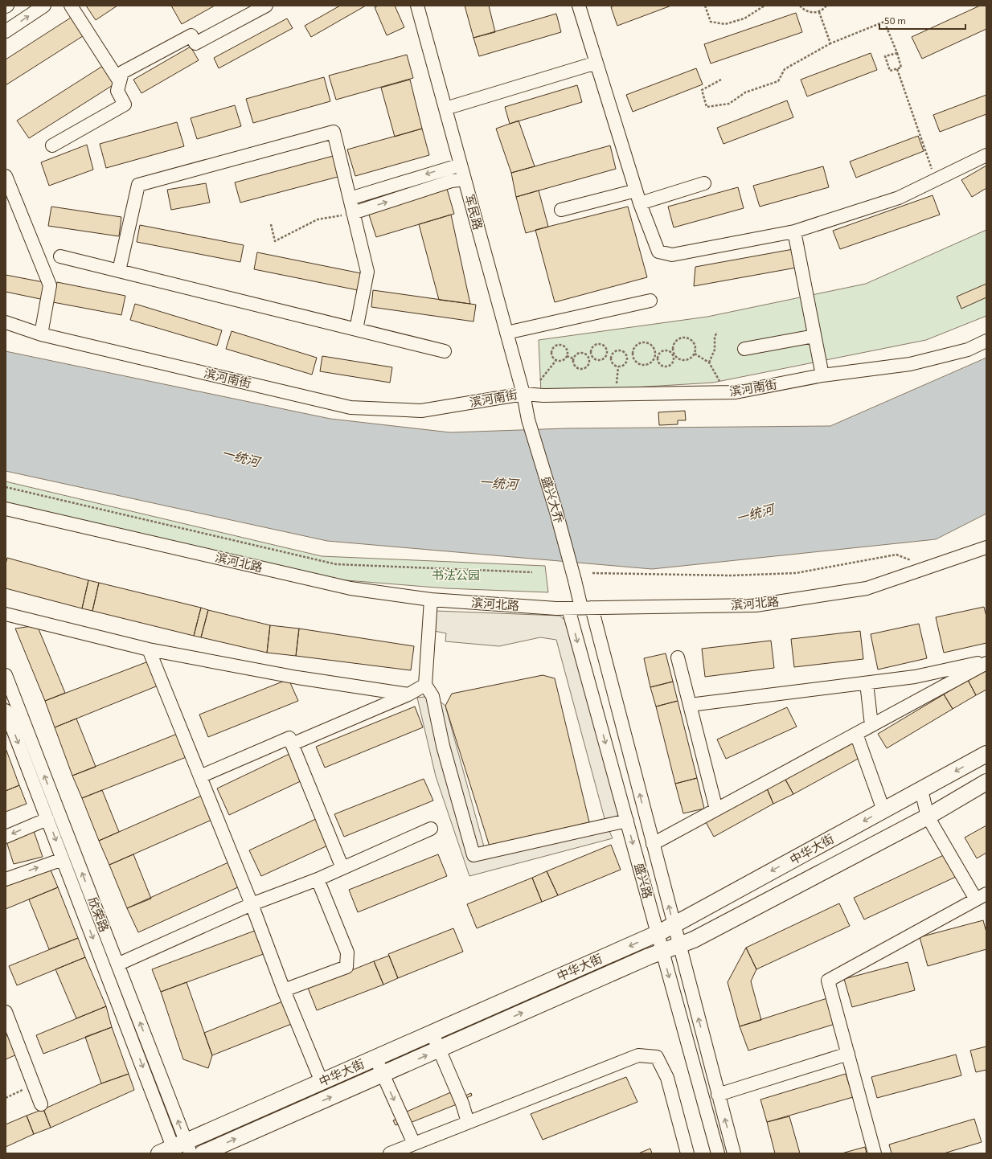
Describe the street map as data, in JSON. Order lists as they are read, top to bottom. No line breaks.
{"streets":{"main road":["中华大街"],"street":["军民路","滨河南街","盛兴大乔","滨河北路","盛兴路","欣荣路"]},"crossings":[["军民路","滨河南街"],["军民路","盛兴大乔"],["盛兴大乔","滨河北路"],["盛兴大乔","盛兴路"],["滨河北路","盛兴路"],["中华大街","盛兴路"],["中华大街","欣荣路"]],"water":["一统河"],"parks":["书法公园"],"scale_bar":"50 m"}
